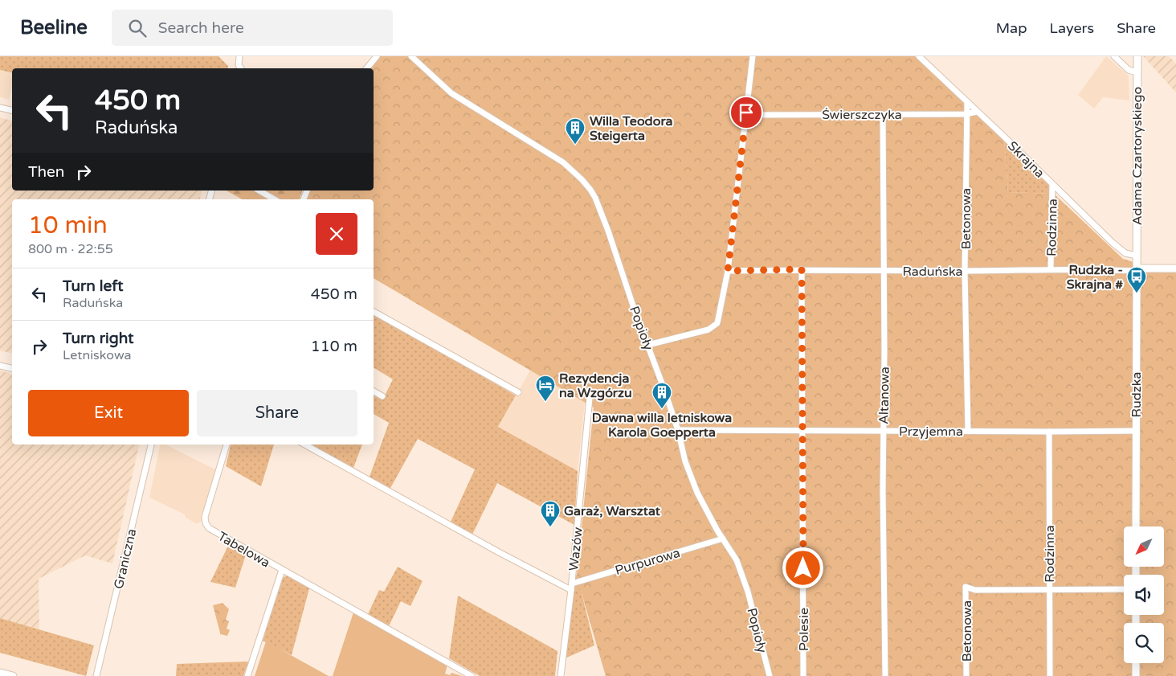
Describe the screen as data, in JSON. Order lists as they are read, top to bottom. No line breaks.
{"streets":{"street":["Świerszczyka","Adama Czartoryskiego","Skrajna","Betonowa","Rodzinna","Raduńska","Popioły","Rudzka","Altanowa","Przyjemna","Tabelowa","Wazów","Graniczna","Purpurowa","Polesie"]},"crossings":[["Świerszczyka","Skrajna"],["Świerszczyka","Betonowa"],["Świerszczyka","Altanowa"],["Adama Czartoryskiego","Skrajna"],["Adama Czartoryskiego","Rudzka"],["Skrajna","Betonowa"],["Skrajna","Rodzinna"],["Skrajna","Rudzka"],["Betonowa","Rodzinna"],["Betonowa","Raduńska"],["Betonowa","Przyjemna"],["Rodzinna","Raduńska"],["Rodzinna","Przyjemna"],["Raduńska","Rudzka"],["Raduńska","Altanowa"],["Raduńska","Polesie"],["Popioły","Przyjemna"],["Popioły","Purpurowa"],["Rudzka","Przyjemna"],["Altanowa","Przyjemna"],["Przyjemna","Polesie"],["Wazów","Purpurowa"]],"places":{"building":["Willa Teodora Steigerta","Dawna willa letniskowa Karola Goepperta","Garaż, Warsztat"],"bus stop":["Rudzka - Skrajna #"],"hotel":["Rezydencja na Wzgórzu"]},"north":"bottom left","page":{"header":"Beeline","search":"Search here","nav":["Map","Layers","Share"],"turn":["450 m","Raduńska"],"then":"Then","heading":["10 min","800 m · 22:55"],"list":[{"name":"Turn left","note":"Raduńska","value":"450 m"},{"name":"Turn right","note":"Letniskowa","value":"110 m"}],"buttons":["Exit","Share"]}}
